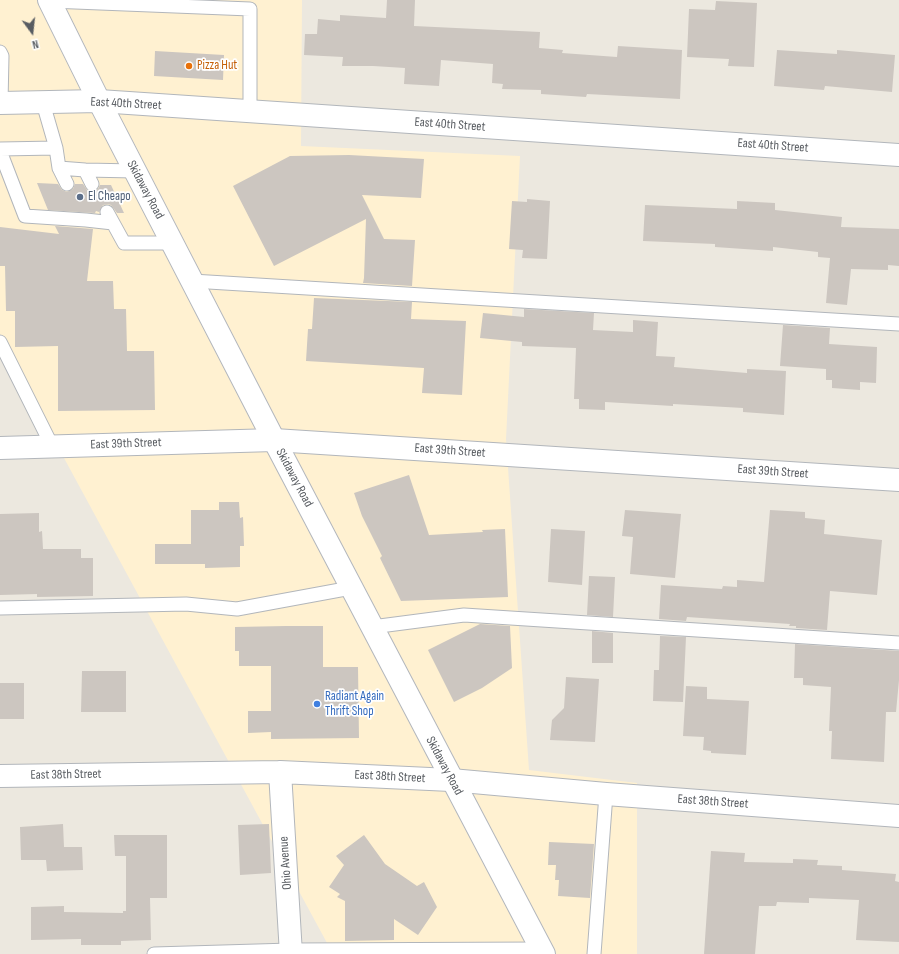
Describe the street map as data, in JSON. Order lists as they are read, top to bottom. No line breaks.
{"streets":{"street":["East 40th Street","Skidaway Road","East 39th Street","East 38th Street","Ohio Avenue"]},"crossings":[["East 40th Street","Skidaway Road"],["Skidaway Road","East 39th Street"],["Skidaway Road","East 38th Street"],["East 38th Street","Ohio Avenue"]],"places":["Pizza Hut","El Cheapo","Radiant Again Thrift Shop"],"north":"bottom"}
